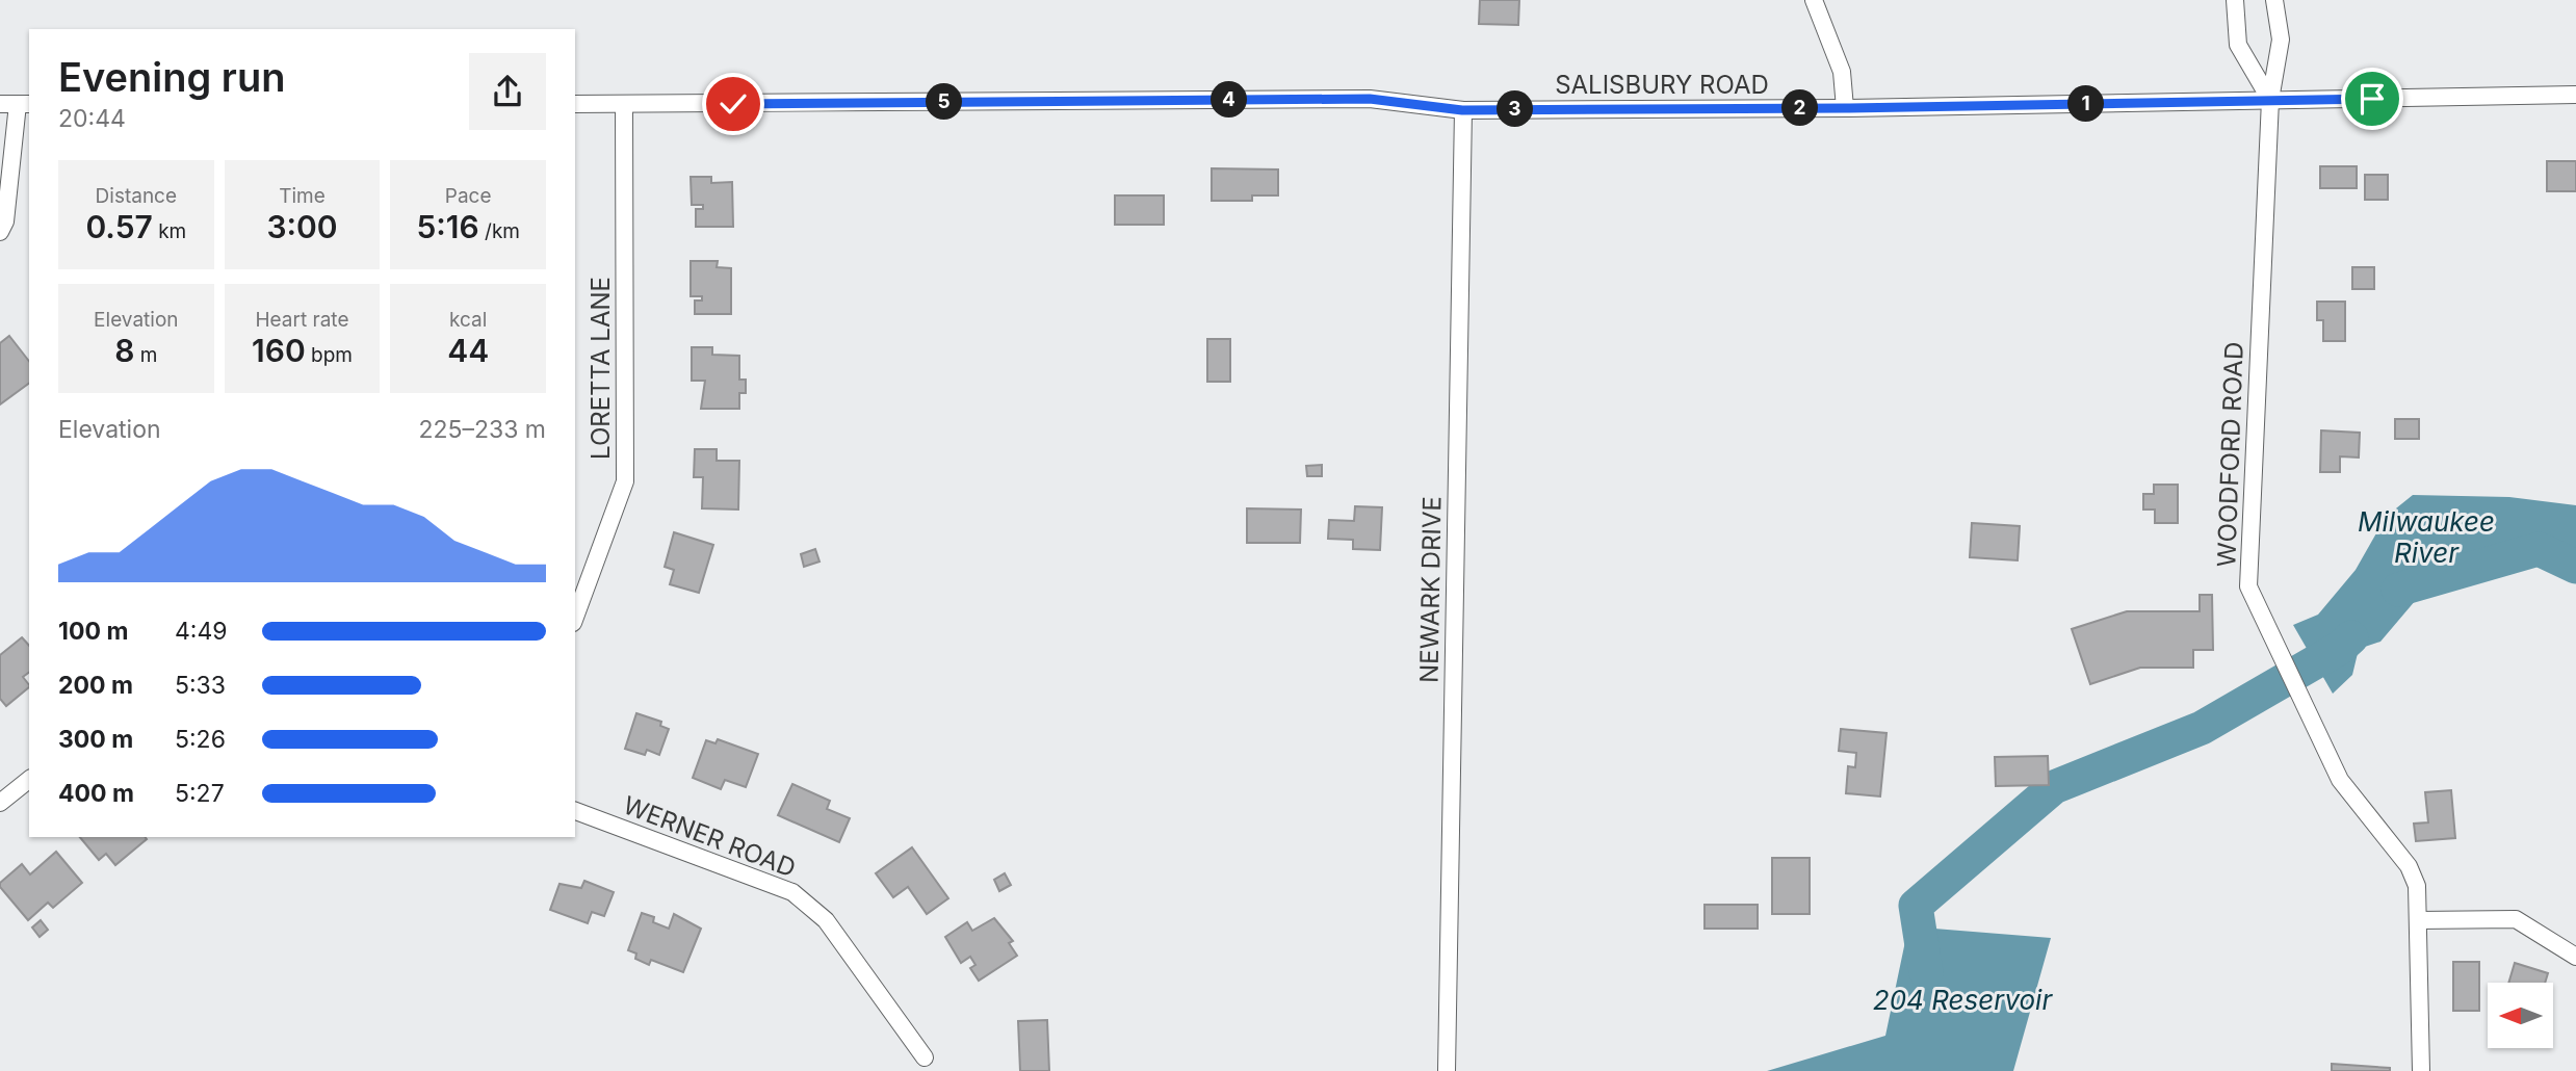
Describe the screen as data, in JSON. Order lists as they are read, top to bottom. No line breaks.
{"streets":{"street":["SALISBURY ROAD","LORETTA LANE","WOODFORD ROAD","NEWARK DRIVE","WERNER ROAD"]},"crossings":[["SALISBURY ROAD","LORETTA LANE"],["SALISBURY ROAD","WOODFORD ROAD"],["SALISBURY ROAD","NEWARK DRIVE"]],"water":["Milwaukee River","204 Reservoir"],"north":"left","page":{"heading":["Evening run","20:44"],"pins":["4","5","1","2","3"],"stats":[["Distance","0.57 km"],["Time","3:00"],["Pace","5:16 /km"],["Elevation","8 m"],["Heart rate","160 bpm"],["kcal","44"]],"chart":["Elevation","225–233 m"],"list":[{"name":"100 m","note":"4:49"},{"name":"200 m","note":"5:33"},{"name":"300 m","note":"5:26"},{"name":"400 m","note":"5:27"}]}}
